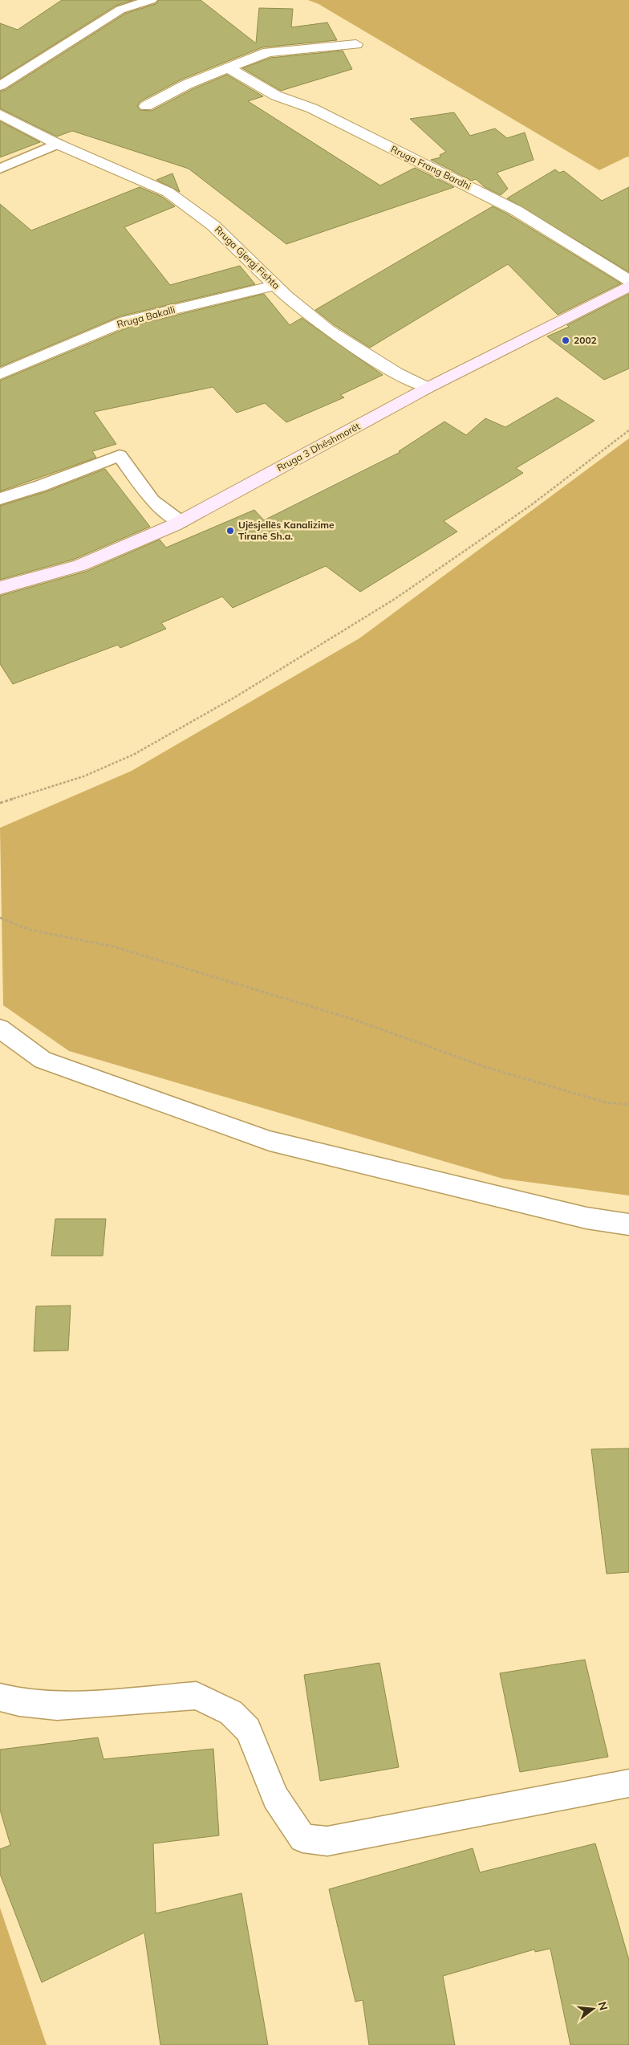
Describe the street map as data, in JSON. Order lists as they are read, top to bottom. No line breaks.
{"streets":{"main road":["Rruga 3 Dhëshmorët"],"street":["Rruga Frang Bardhi","Rruga Gjergj Fishta","Rruga Bakalli"]},"crossings":[["Rruga Gjergj Fishta","Rruga Bakalli"],["Rruga Gjergj Fishta","Rruga 3 Dhëshmorët"]],"places":["2002","Ujësjellës Kanalizime Tiranë Sh.a."],"north":"right"}
